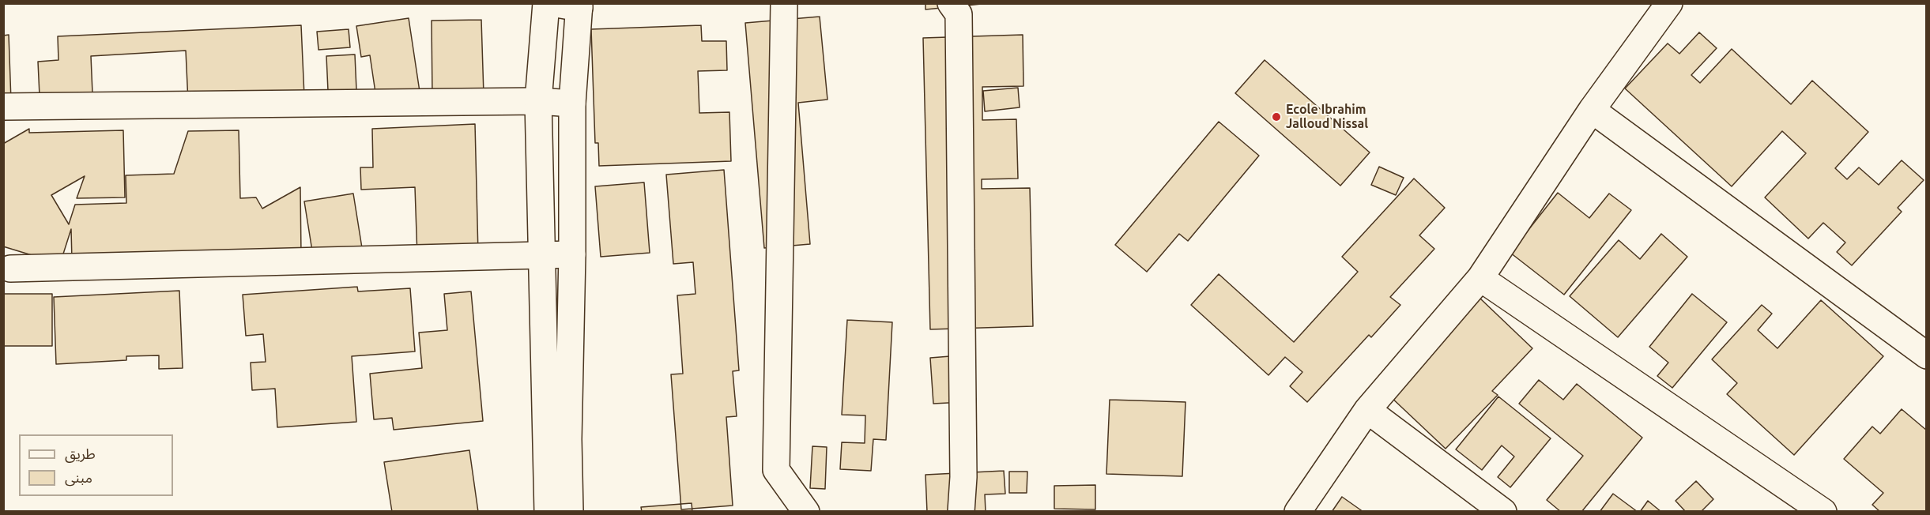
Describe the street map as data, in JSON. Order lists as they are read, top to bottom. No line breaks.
{"places":["Ecole Ibrahim Jalloud Nissal"],"legend":["طريق","مبنى"]}
